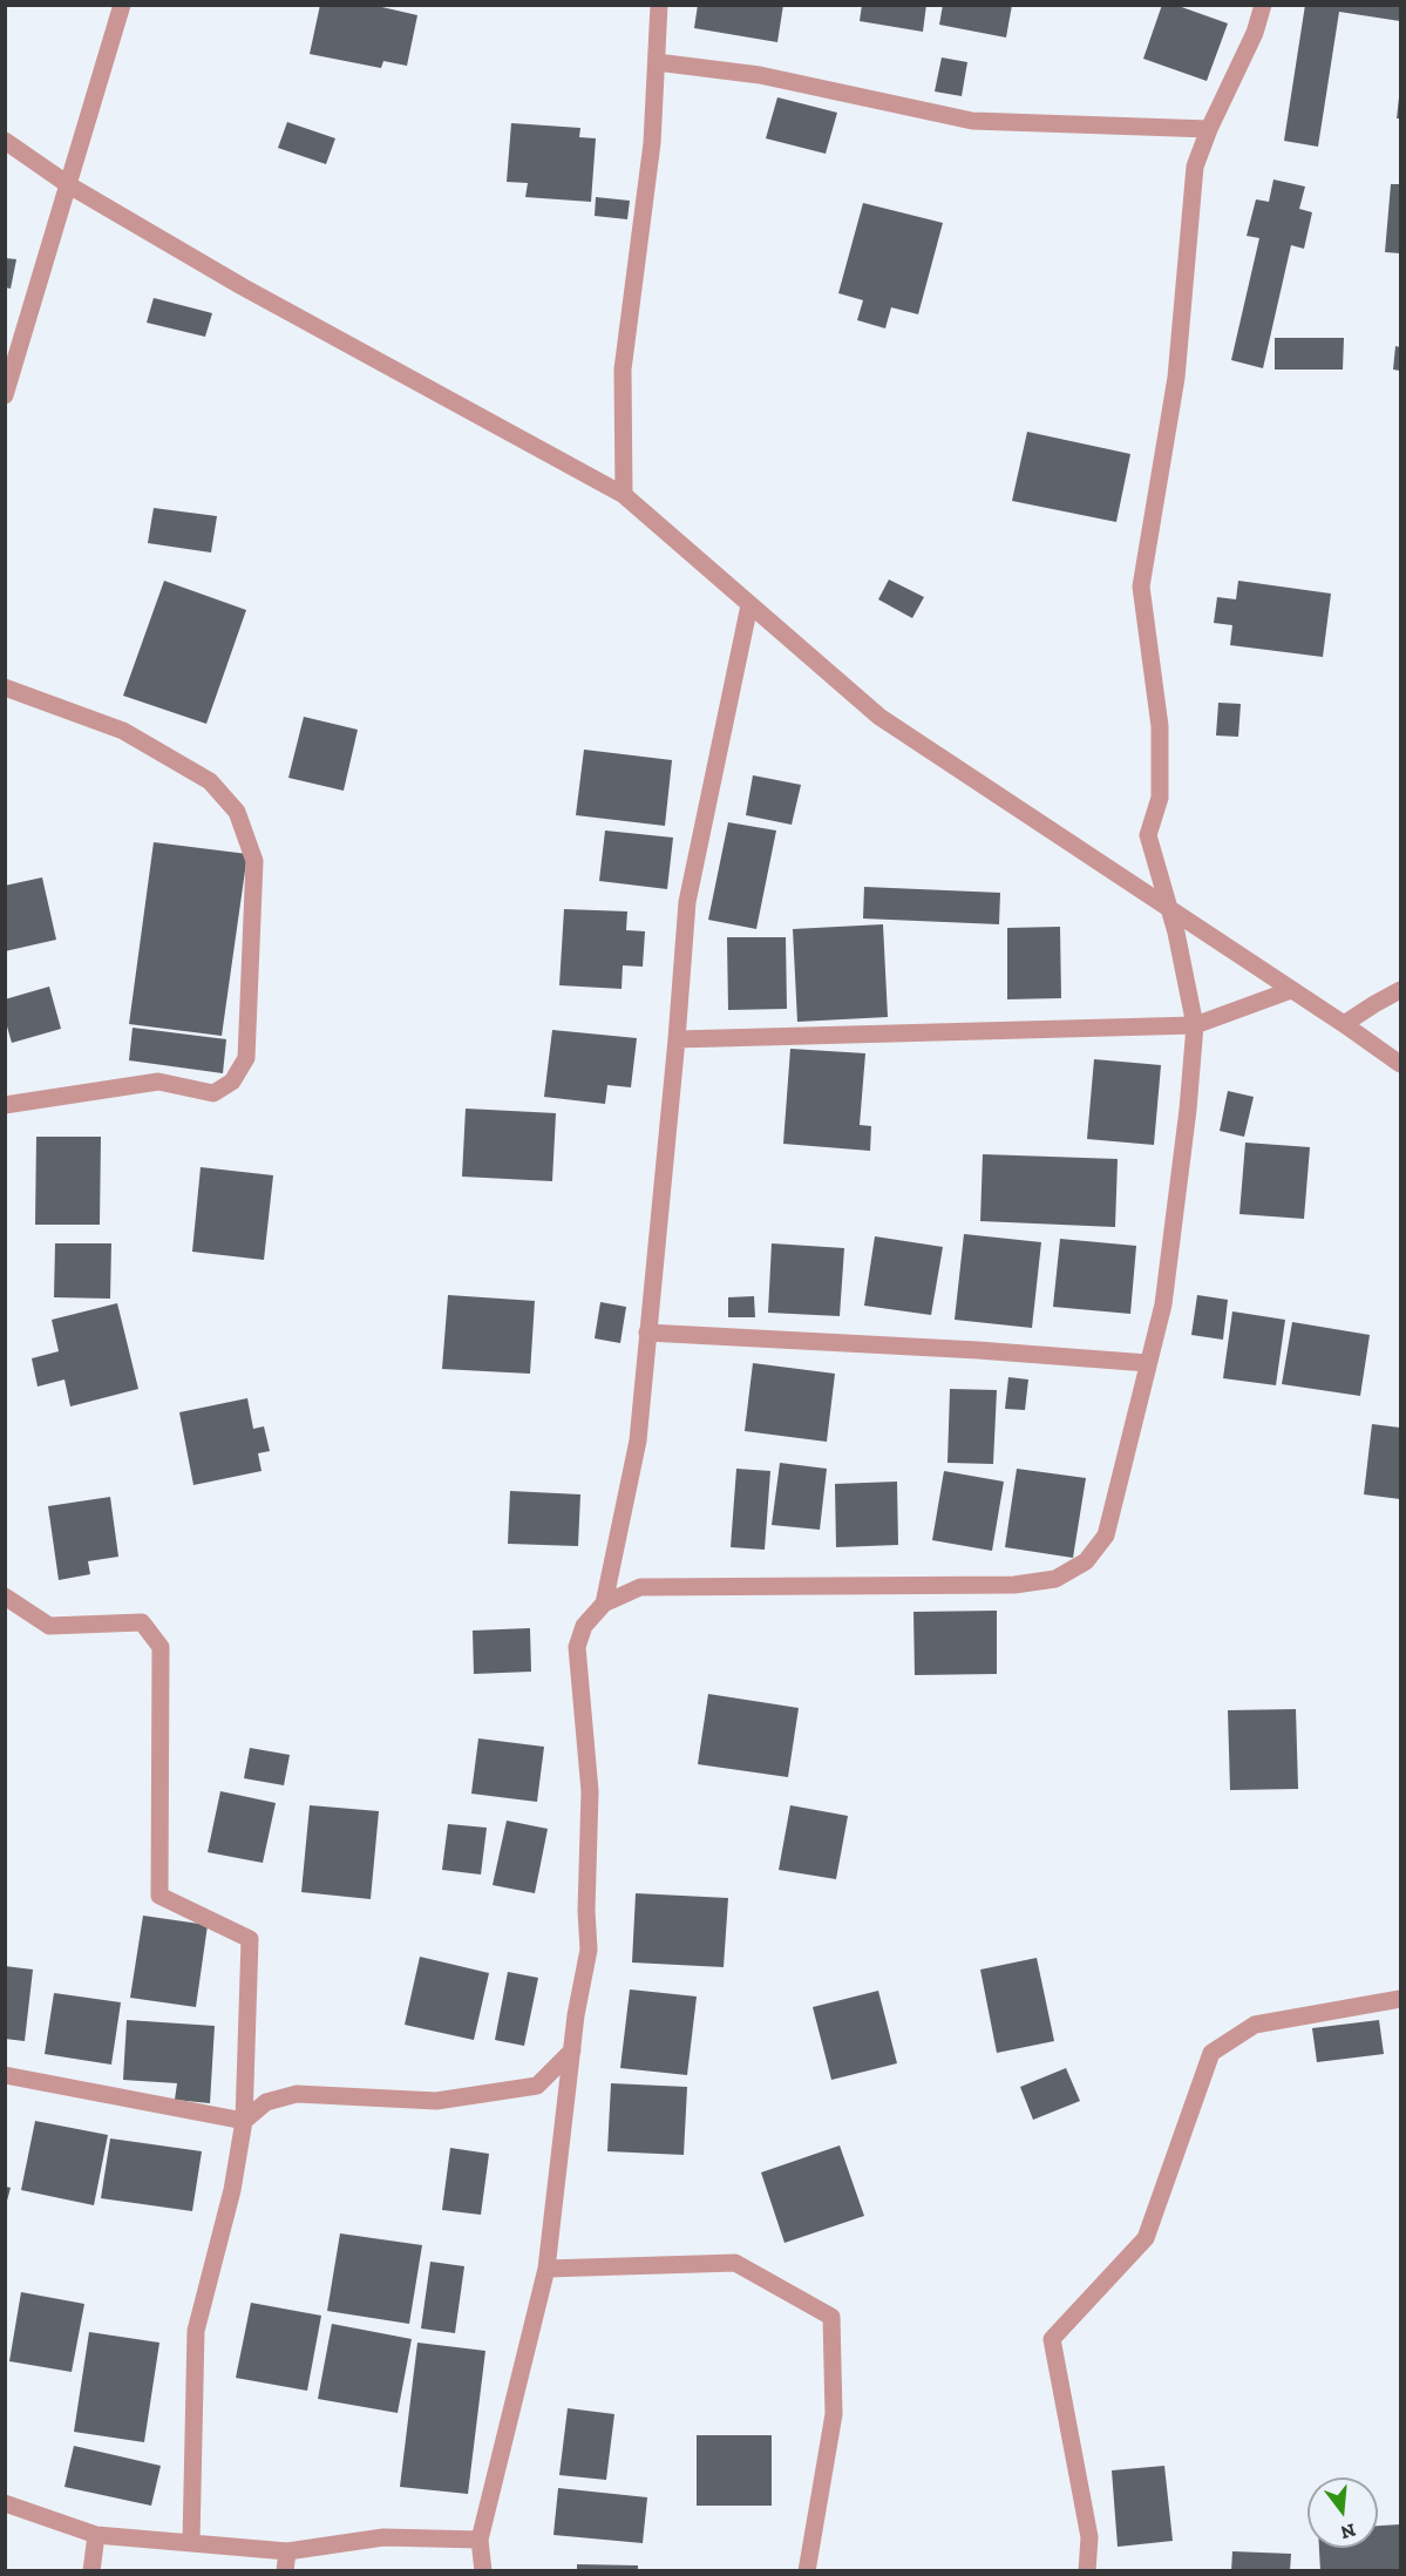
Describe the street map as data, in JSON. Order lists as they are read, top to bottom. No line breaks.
{"north":"bottom"}
